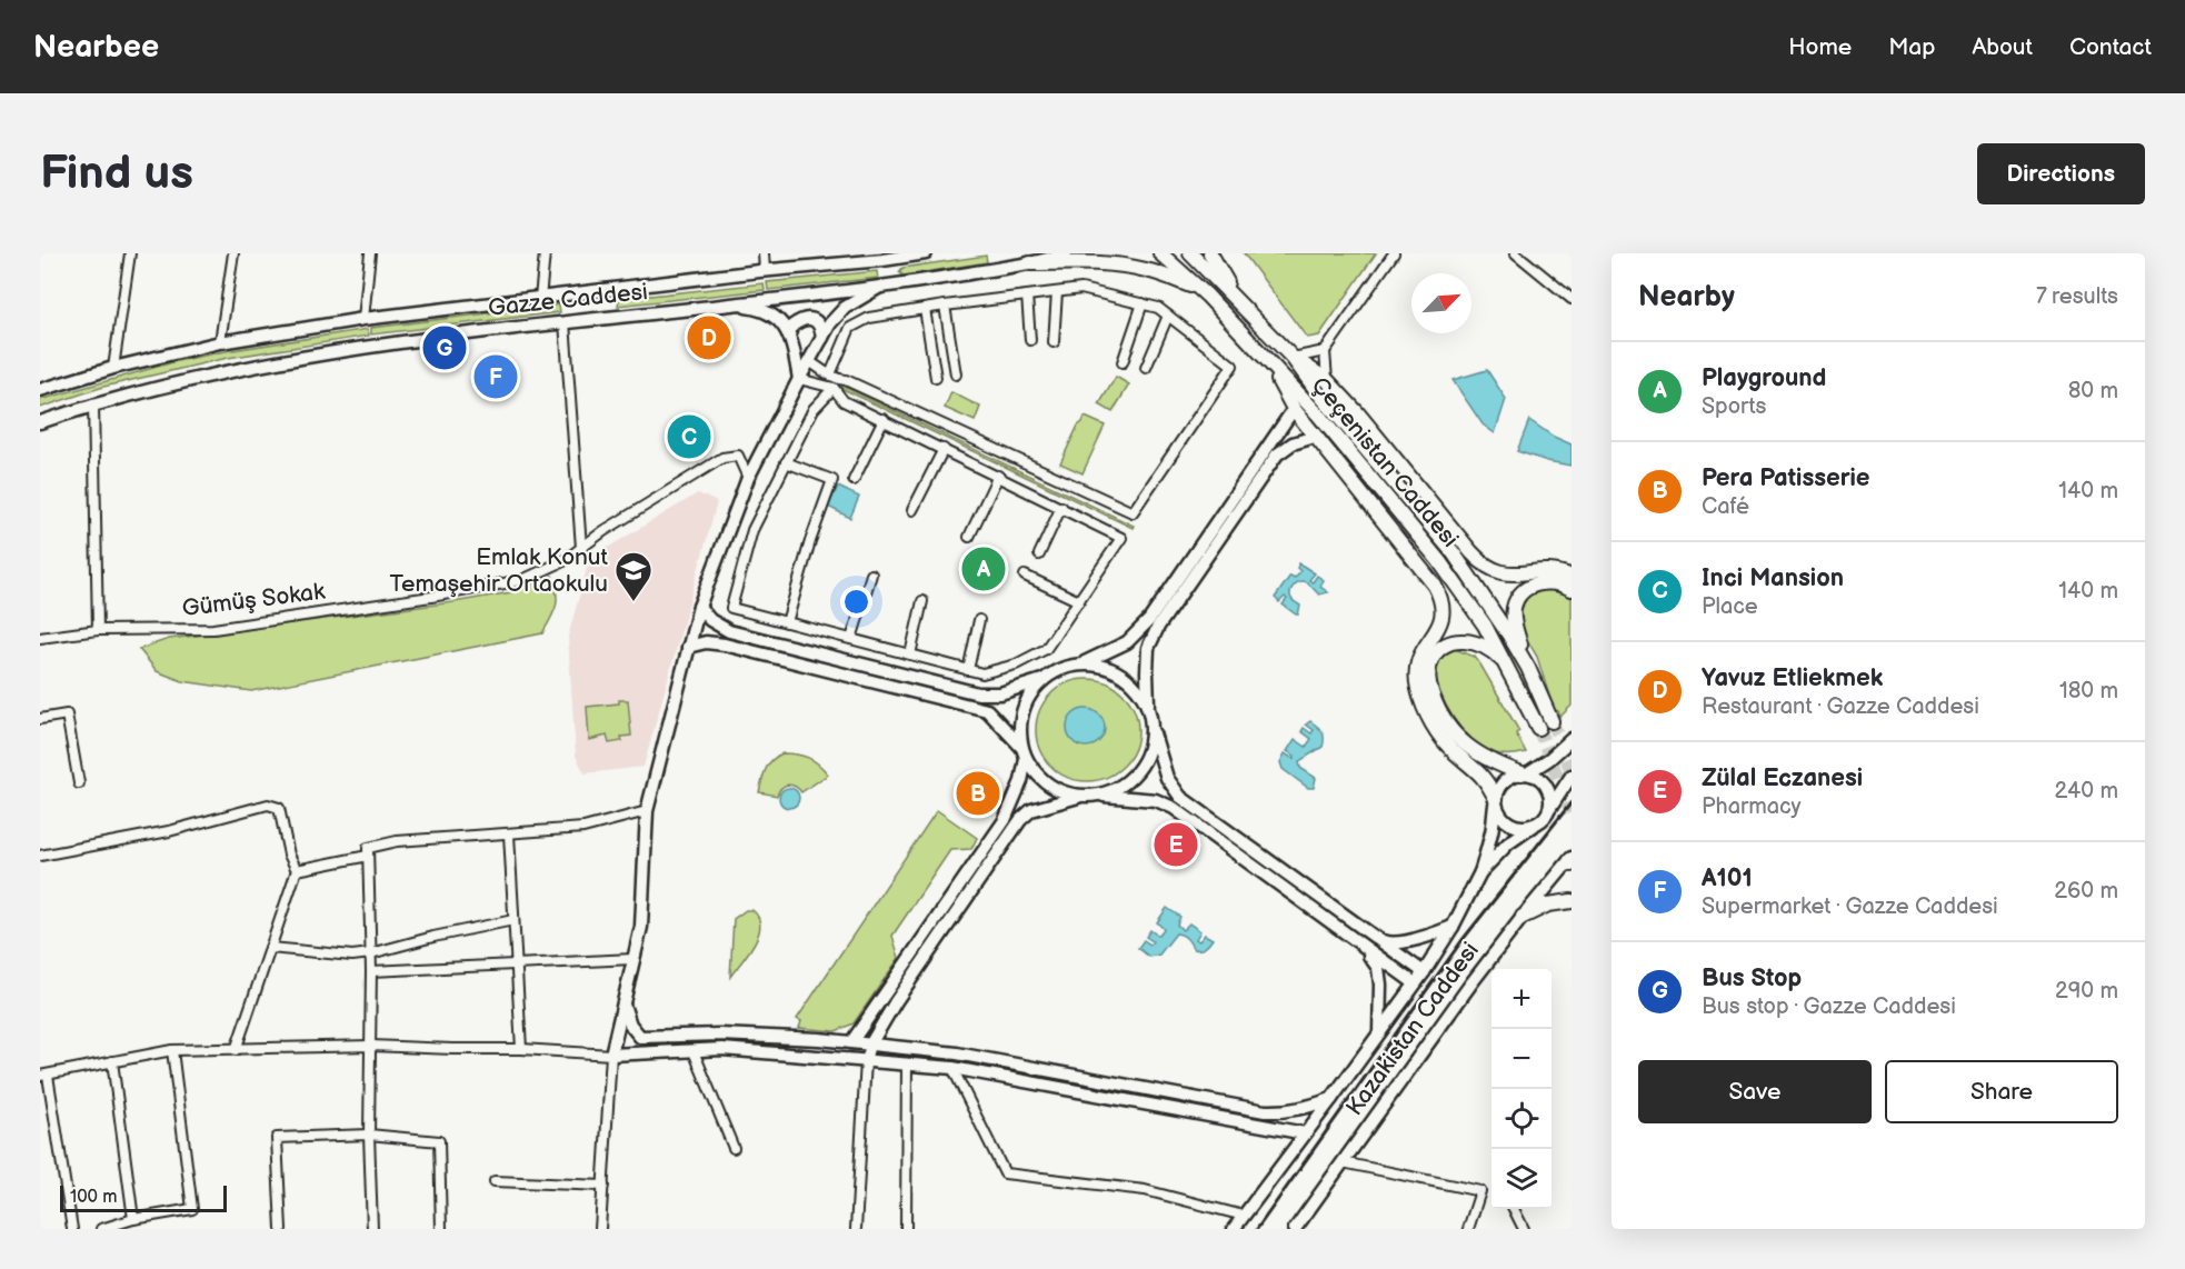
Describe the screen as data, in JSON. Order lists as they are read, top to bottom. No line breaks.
{"streets":{"main road":["Gazze Caddesi","Çeçenistan Caddesi","Kazakistan Caddesi"],"street":["Gümüş Sokak"]},"places":{"school or university":["Emlak Konut Temaşehir Ortaokulu"]},"scale_bar":"100 m","north":"top right","page":{"header":"Nearbee","nav":["Home","Map","About","Contact"],"buttons":["Directions",["Save","Share"]],"title":"Find us","heading":["Nearby","7 results"],"pins":["D","G","F","C","A","B","E"],"list":[{"mark":"A","name":"Playground","note":"Sports","value":"80 m"},{"mark":"B","name":"Pera Patisserie","note":"Café","value":"140 m"},{"mark":"C","name":"Inci Mansion","note":"Place","value":"140 m"},{"mark":"D","name":"Yavuz Etliekmek","note":"Restaurant · Gazze Caddesi","value":"180 m"},{"mark":"E","name":"Zülal Eczanesi","note":"Pharmacy","value":"240 m"},{"mark":"F","name":"A101","note":"Supermarket · Gazze Caddesi","value":"260 m"},{"mark":"G","name":"Bus Stop","note":"Bus stop · Gazze Caddesi","value":"290 m"}],"map_buttons":["+","−"],"scale":"100 m"}}
